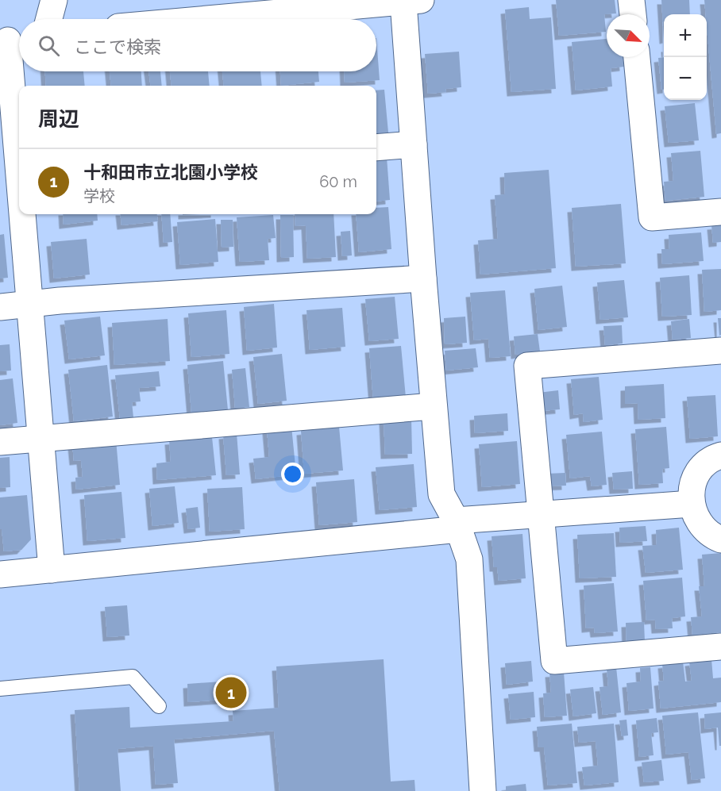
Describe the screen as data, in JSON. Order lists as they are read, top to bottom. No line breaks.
{"north":"bottom right","page":{"map_buttons":["+","−"],"search":"ここで検索","heading":"周辺","list":[{"mark":"1","name":"十和田市立北園小学校","note":"学校","value":"60 m"}],"pins":"1"}}
